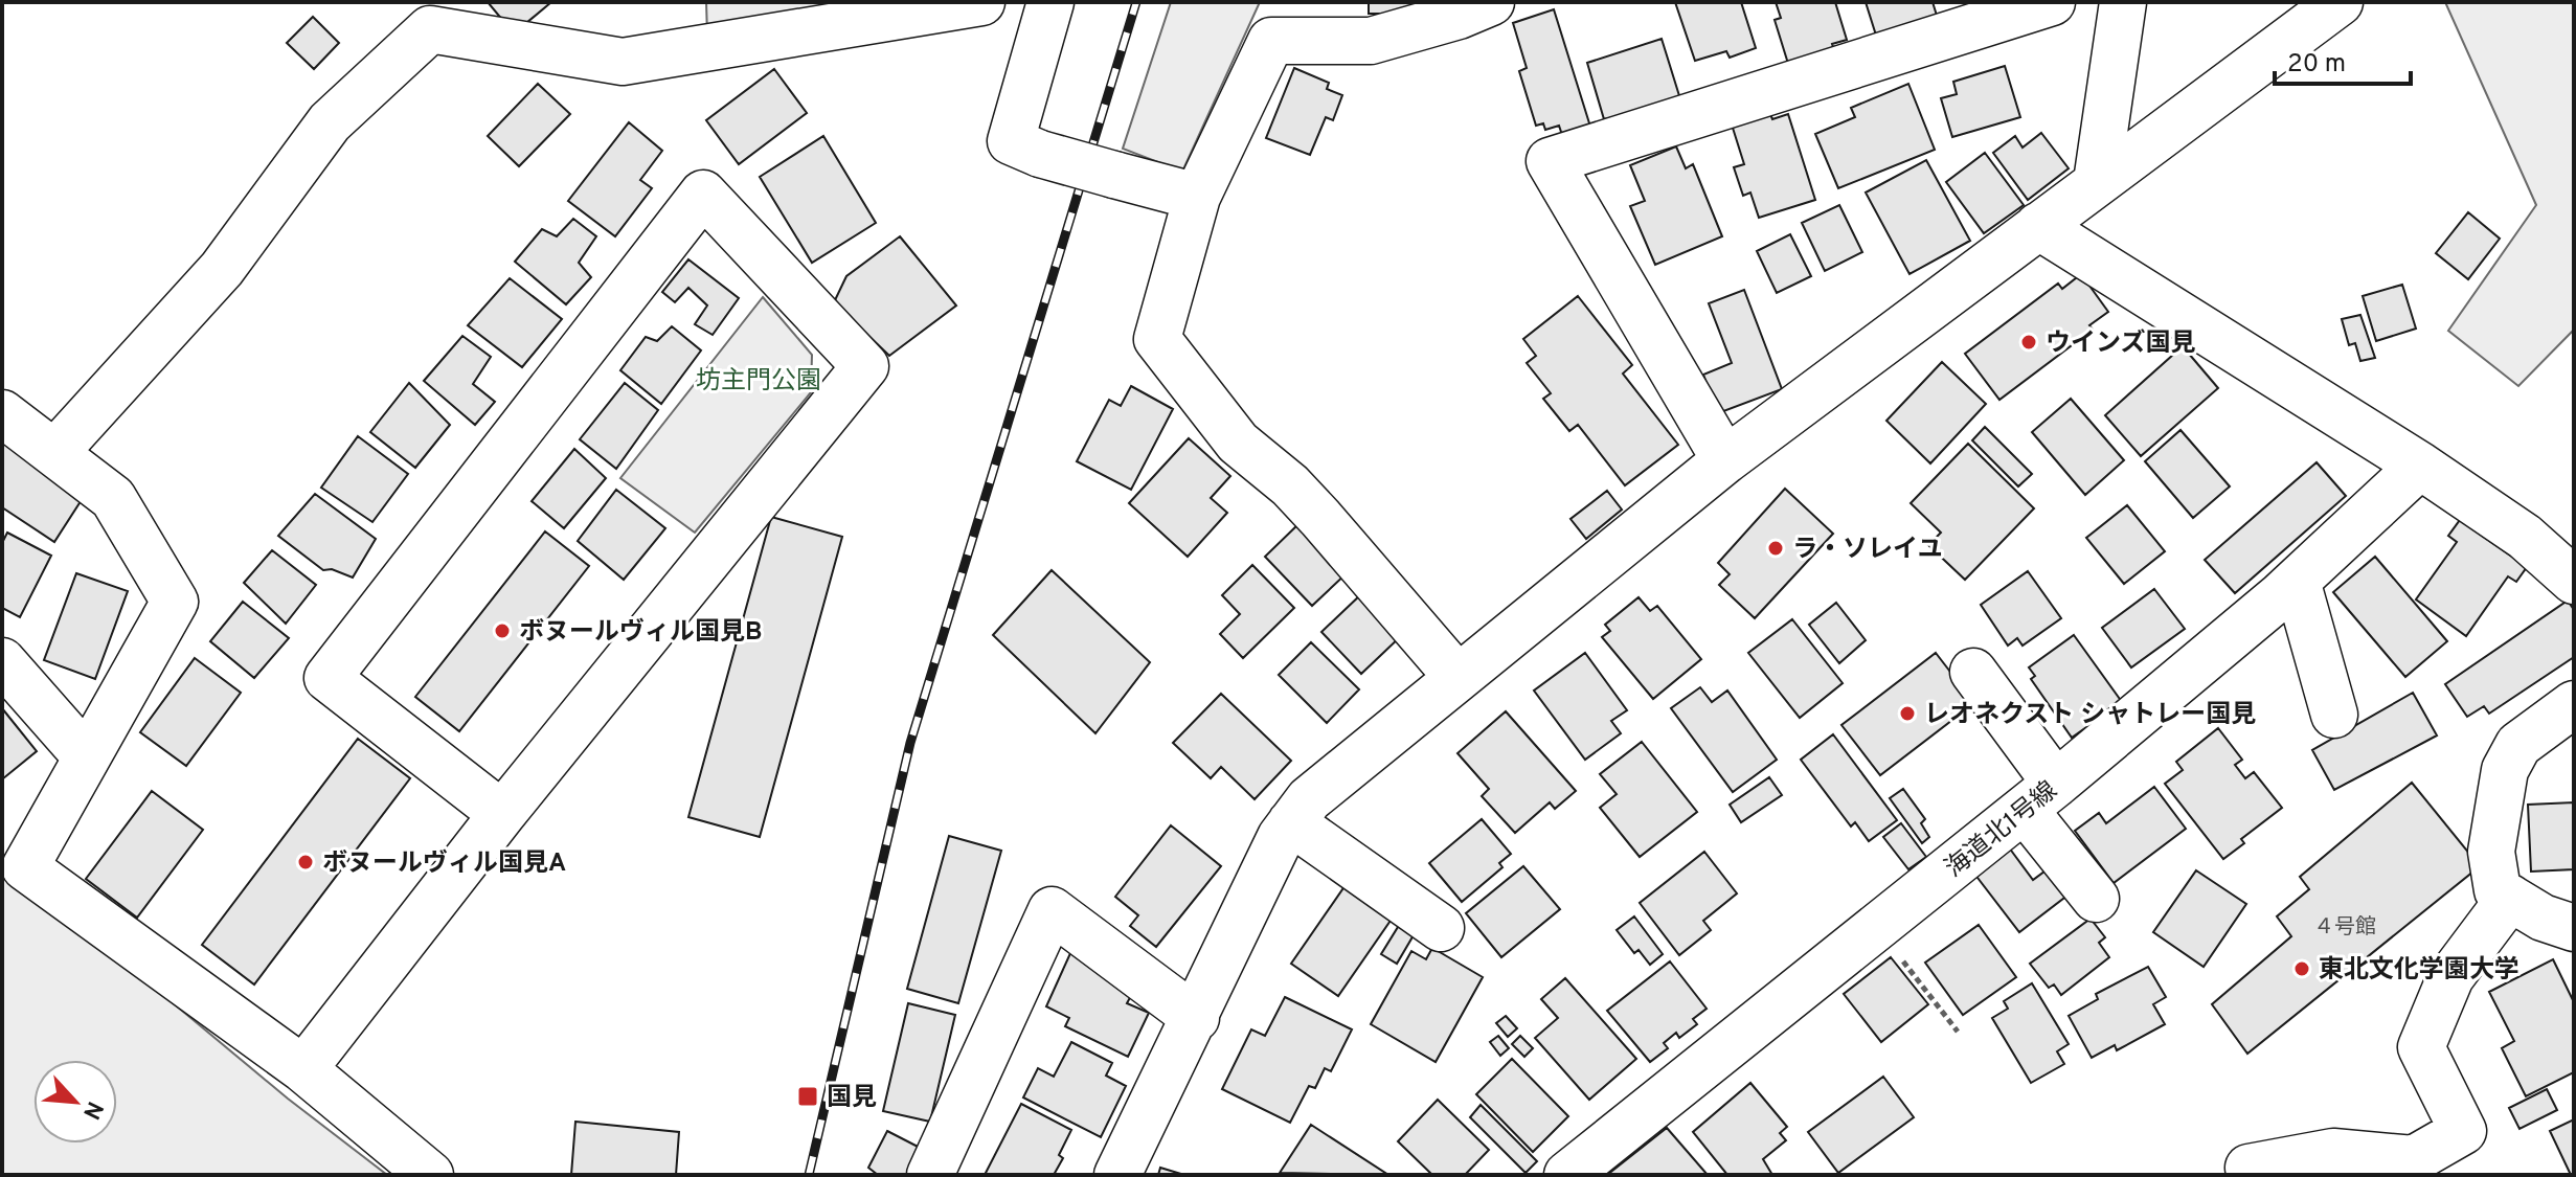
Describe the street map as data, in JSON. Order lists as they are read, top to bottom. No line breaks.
{"streets":{"street":["海道北1号線"]},"parks":["坊主門公園"],"places":{"other":["ウインズ国見","ラ・ソレイユ","ボヌールヴィル国見B","レオネクスト シャトレー国見","ボヌールヴィル国見A","東北文化学園大学"],"transit":["国見"]},"house_numbers":["４号館"],"scale_bar":"20 m","north":"bottom right"}
